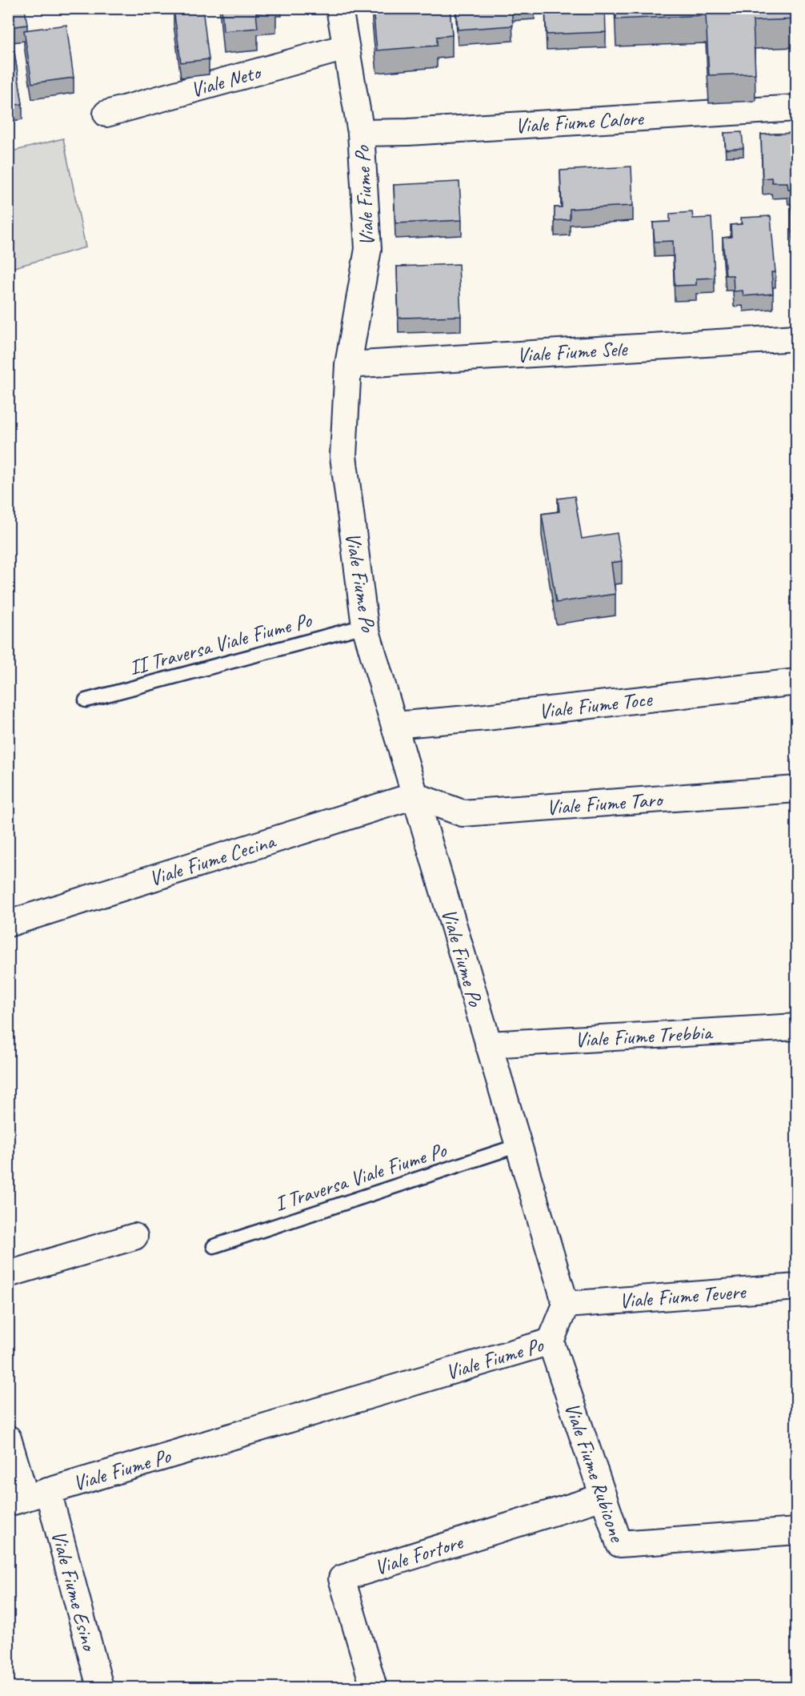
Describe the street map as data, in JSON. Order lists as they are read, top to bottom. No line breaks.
{"streets":{"street":["Viale Neto","Viale Fiume Calore","Viale Fiume Po","Viale Fiume Sele","Viale Fiume Toce","Viale Fiume Taro","Viale Fiume Cecina","Viale Fiume Trebbia","Viale Fiume Tevere","Viale Fiume Rubicone","Viale Fortore","Viale Fiume Esino"],"lane":["II Traversa Viale Fiume Po","I Traversa Viale Fiume Po"]},"crossings":[["Viale Neto","Viale Fiume Po"],["Viale Fiume Calore","Viale Fiume Po"],["Viale Fiume Po","Viale Fiume Sele"],["Viale Fiume Po","II Traversa Viale Fiume Po"],["Viale Fiume Po","Viale Fiume Toce"],["Viale Fiume Po","Viale Fiume Taro"],["Viale Fiume Po","Viale Fiume Cecina"],["Viale Fiume Po","Viale Fiume Trebbia"],["Viale Fiume Po","I Traversa Viale Fiume Po"],["Viale Fiume Po","Viale Fiume Tevere"],["Viale Fiume Po","Viale Fiume Rubicone"],["Viale Fiume Po","Viale Fiume Esino"],["Viale Fiume Taro","Viale Fiume Cecina"],["Viale Fiume Rubicone","Viale Fortore"]]}
